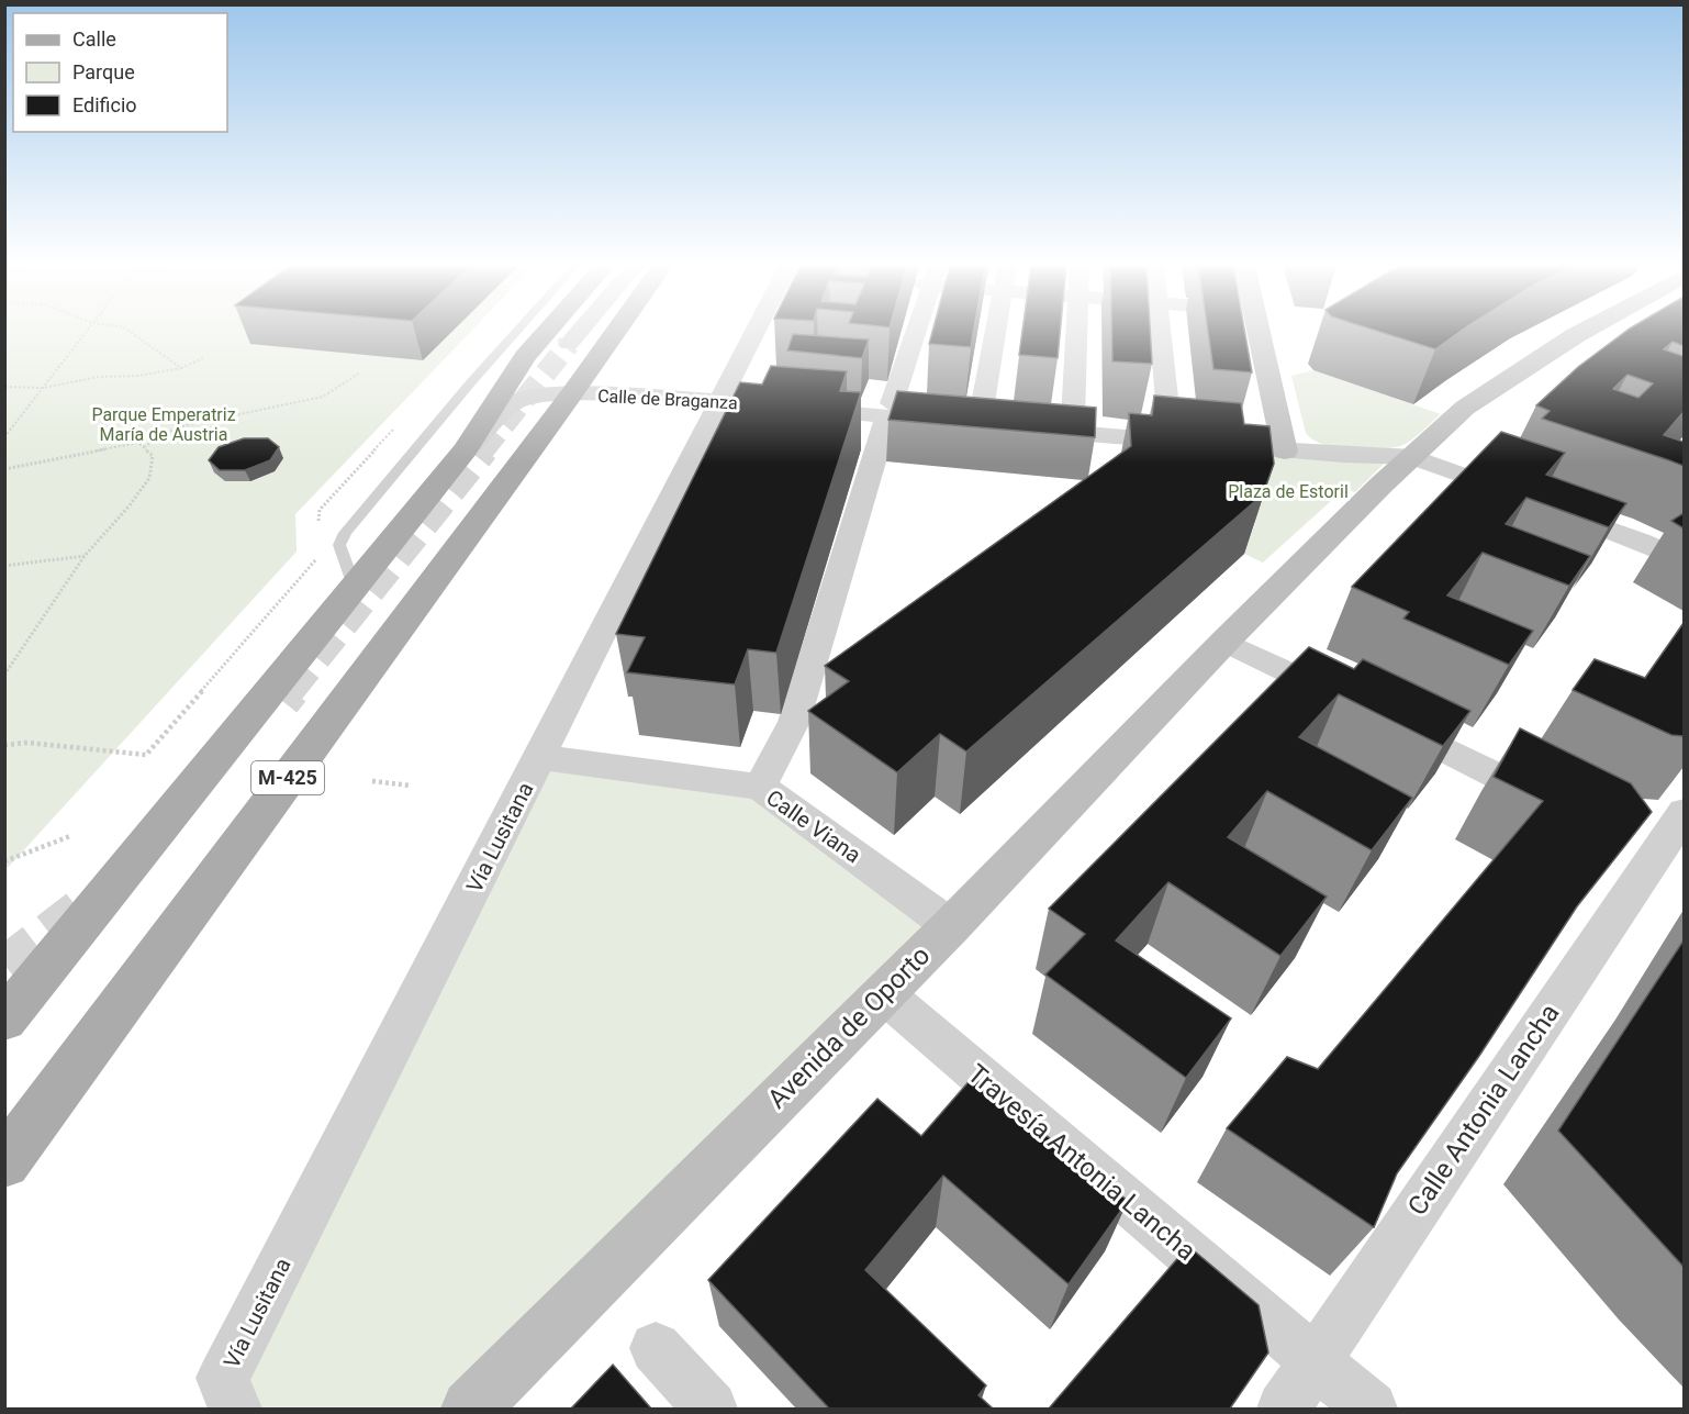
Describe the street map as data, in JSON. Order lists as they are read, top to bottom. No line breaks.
{"streets":{"main road":["M-425","Avenida de Oporto"],"street":["Calle de Braganza","Calle Viana","Vía Lusitana","Calle Antonia Lancha","Travesía Antonia Lancha"]},"crossings":[["Calle de Braganza","M-425"],["Calle de Braganza","Vía Lusitana"],["Calle Viana","Vía Lusitana"],["Calle Viana","Avenida de Oporto"],["Avenida de Oporto","Travesía Antonia Lancha"],["Calle Antonia Lancha","Travesía Antonia Lancha"]],"parks":["Parque Emperatriz María de Austria","Plaza de Estoril"],"legend":["Calle","Parque","Edificio"]}
